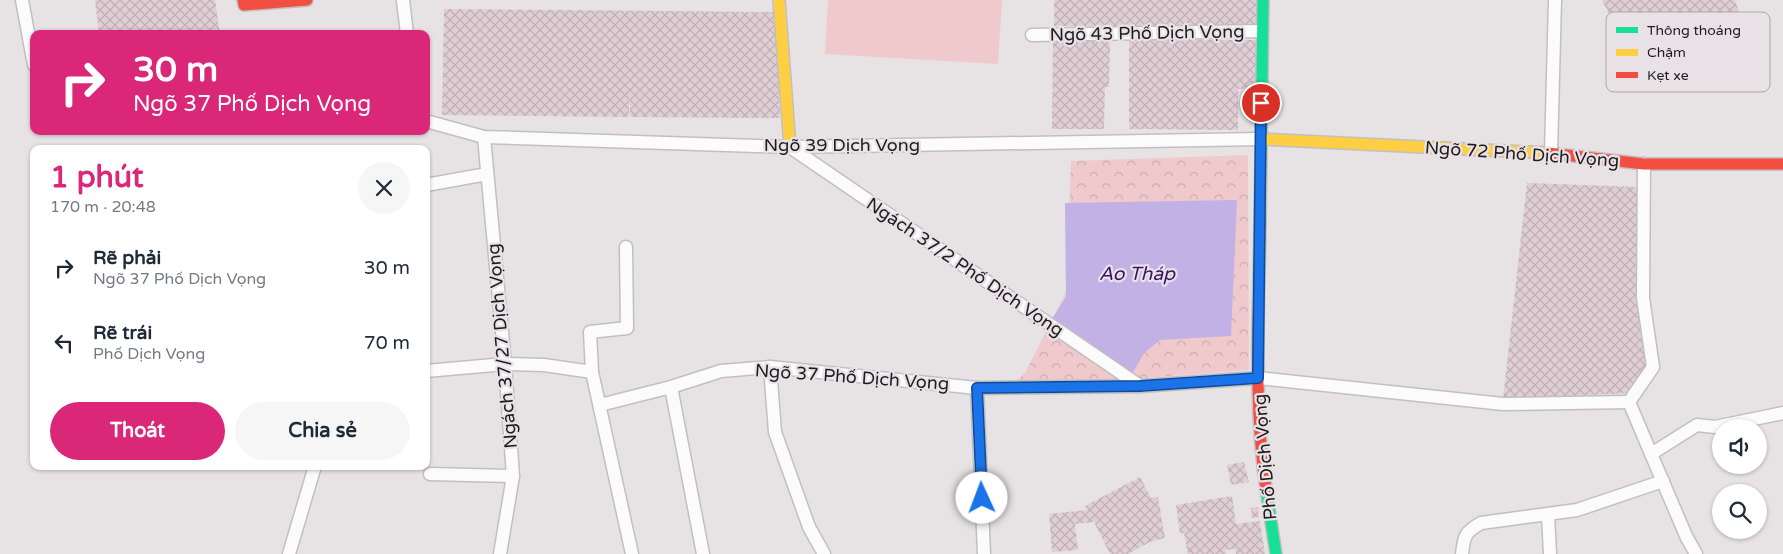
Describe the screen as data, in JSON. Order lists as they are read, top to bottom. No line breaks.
{"streets":{"street":["Ngõ 72 Phố Dịch Vọng","Phố Dịch Vọng"],"lane":["Ngõ 43 Phố Dịch Vọng","Ngõ 39 Dịch Vọng","Ngách 37/2 Phố Dịch Vọng","Ngách 37/27 Dịch Vọng","Ngõ 37 Phố Dịch Vọng"]},"crossings":[["Ngõ 43 Phố Dịch Vọng","Phố Dịch Vọng"],["Ngõ 39 Dịch Vọng","Ngõ 72 Phố Dịch Vọng"],["Ngõ 39 Dịch Vọng","Ngách 37/2 Phố Dịch Vọng"],["Ngõ 39 Dịch Vọng","Ngách 37/27 Dịch Vọng"],["Ngõ 39 Dịch Vọng","Phố Dịch Vọng"],["Ngõ 72 Phố Dịch Vọng","Phố Dịch Vọng"],["Ngách 37/2 Phố Dịch Vọng","Ngõ 37 Phố Dịch Vọng"],["Ngõ 37 Phố Dịch Vọng","Phố Dịch Vọng"]],"water":["Ao Tháp"],"legend":["Thông thoáng","Chậm","Kẹt xe"],"page":{"turn":["30 m","Ngõ 37 Phố Dịch Vọng"],"heading":["1 phút","170 m · 20:48"],"list":[{"name":"Rẽ phải","note":"Ngõ 37 Phố Dịch Vọng","value":"30 m"},{"name":"Rẽ trái","note":"Phố Dịch Vọng","value":"70 m"}],"buttons":["Thoát","Chia sẻ"]}}
